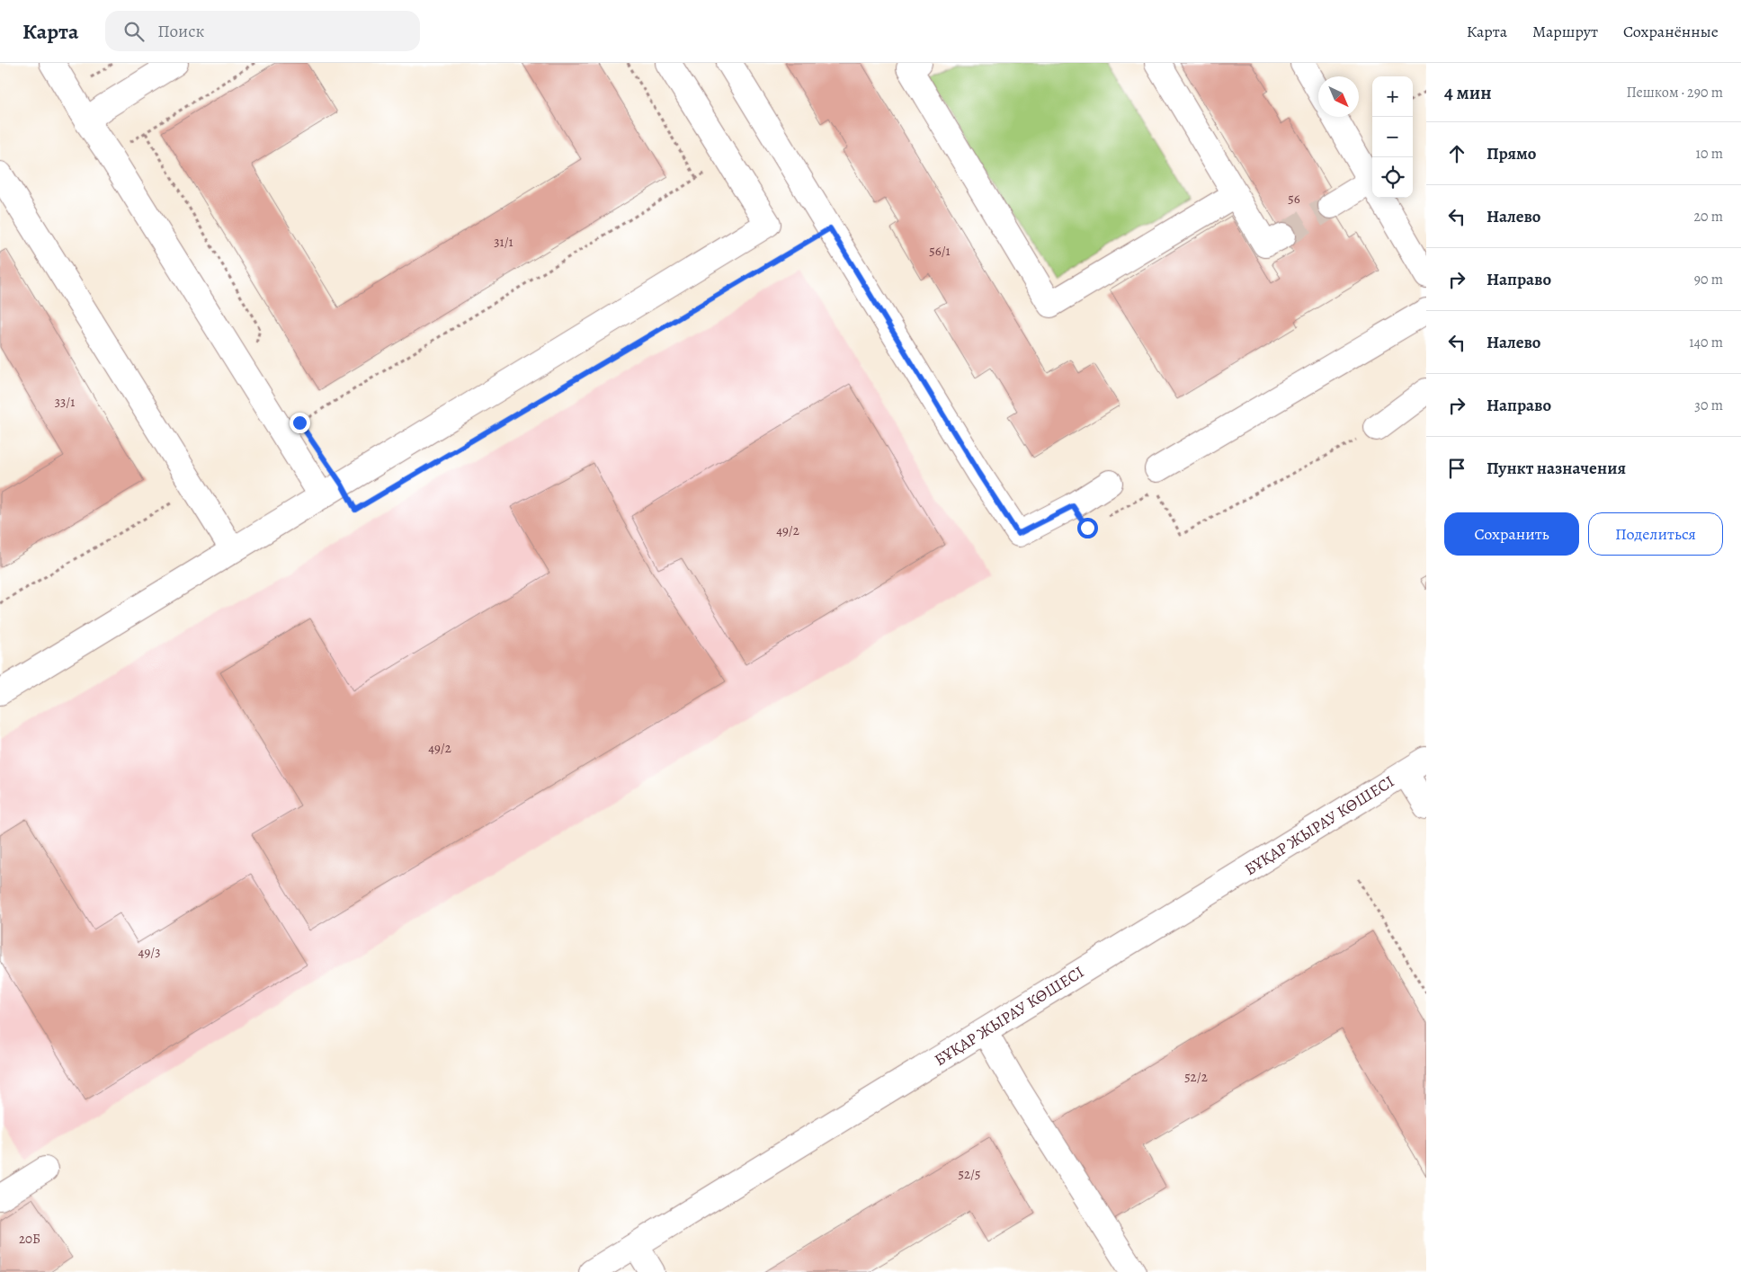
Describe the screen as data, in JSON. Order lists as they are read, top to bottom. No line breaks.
{"streets":{"street":["БҰҚАР ЖЫРАУ КӨШЕСІ"]},"house_numbers":["56","31/1","56/1","33/1","49/2","49/2","49/3","52/2","52/5","20Б"],"north":"bottom right","page":{"header":"Карта","search":"Поиск","nav":["Карта","Маршрут","Сохранённые"],"heading":["4 мин","Пешком · 290 m"],"map_buttons":["+","−"],"list":[["Прямо","10 m"],["Налево","20 m"],["Направо","90 m"],["Налево","140 m"],["Направо","30 m"],"Пункт назначения"],"buttons":["Сохранить","Поделиться"]}}
